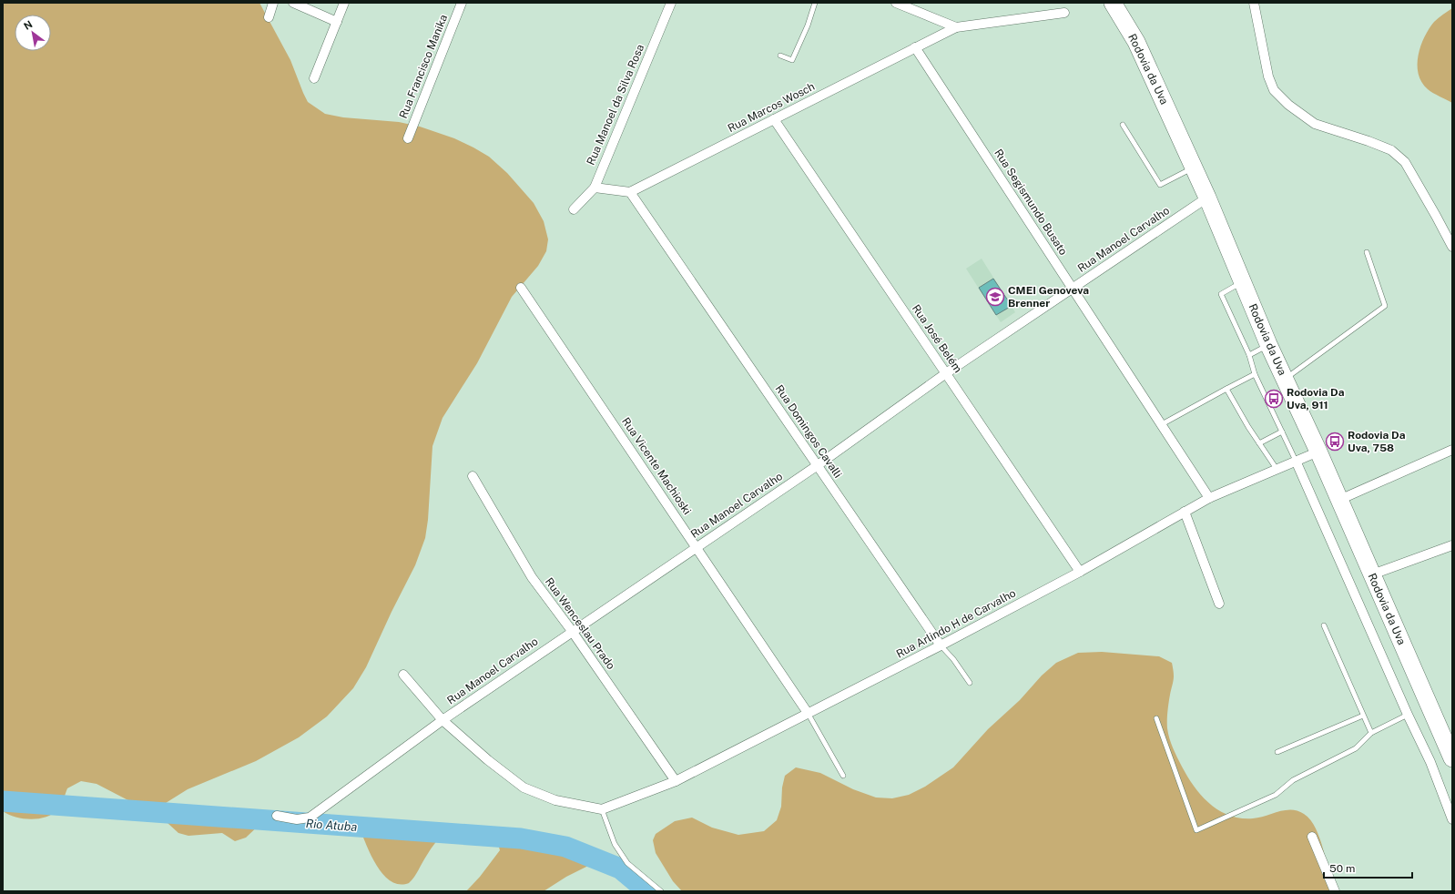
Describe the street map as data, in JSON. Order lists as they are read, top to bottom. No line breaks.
{"streets":{"highway":["Rodovia da Uva"],"street":["Rua Francisco Manika","Rua Manoel da Silva Rosa","Rua Marcos Wosch","Rua Segismundo Busato","Rua Manoel Carvalho","Rua José Belém","Rua Domingos Cavalli","Rua Vicente Machioski","Rua Wenceslau Prado","Rua Arlindo H de Carvalho"]},"crossings":[["Rodovia da Uva","Rua Manoel Carvalho"],["Rodovia da Uva","Rua Arlindo H de Carvalho"],["Rua Marcos Wosch","Rua Segismundo Busato"],["Rua Marcos Wosch","Rua José Belém"],["Rua Marcos Wosch","Rua Domingos Cavalli"],["Rua Segismundo Busato","Rua Manoel Carvalho"],["Rua Segismundo Busato","Rua Arlindo H de Carvalho"],["Rua Manoel Carvalho","Rua José Belém"],["Rua Manoel Carvalho","Rua Domingos Cavalli"],["Rua Manoel Carvalho","Rua Vicente Machioski"],["Rua Manoel Carvalho","Rua Wenceslau Prado"],["Rua José Belém","Rua Arlindo H de Carvalho"],["Rua Domingos Cavalli","Rua Arlindo H de Carvalho"],["Rua Vicente Machioski","Rua Arlindo H de Carvalho"],["Rua Wenceslau Prado","Rua Arlindo H de Carvalho"]],"water":["Rio Atuba"],"places":{"school or university":["CMEI Genoveva Brenner"],"bus stop":["Rodovia Da Uva, 911","Rodovia Da Uva, 758"]},"scale_bar":"50 m","north":"top left"}
